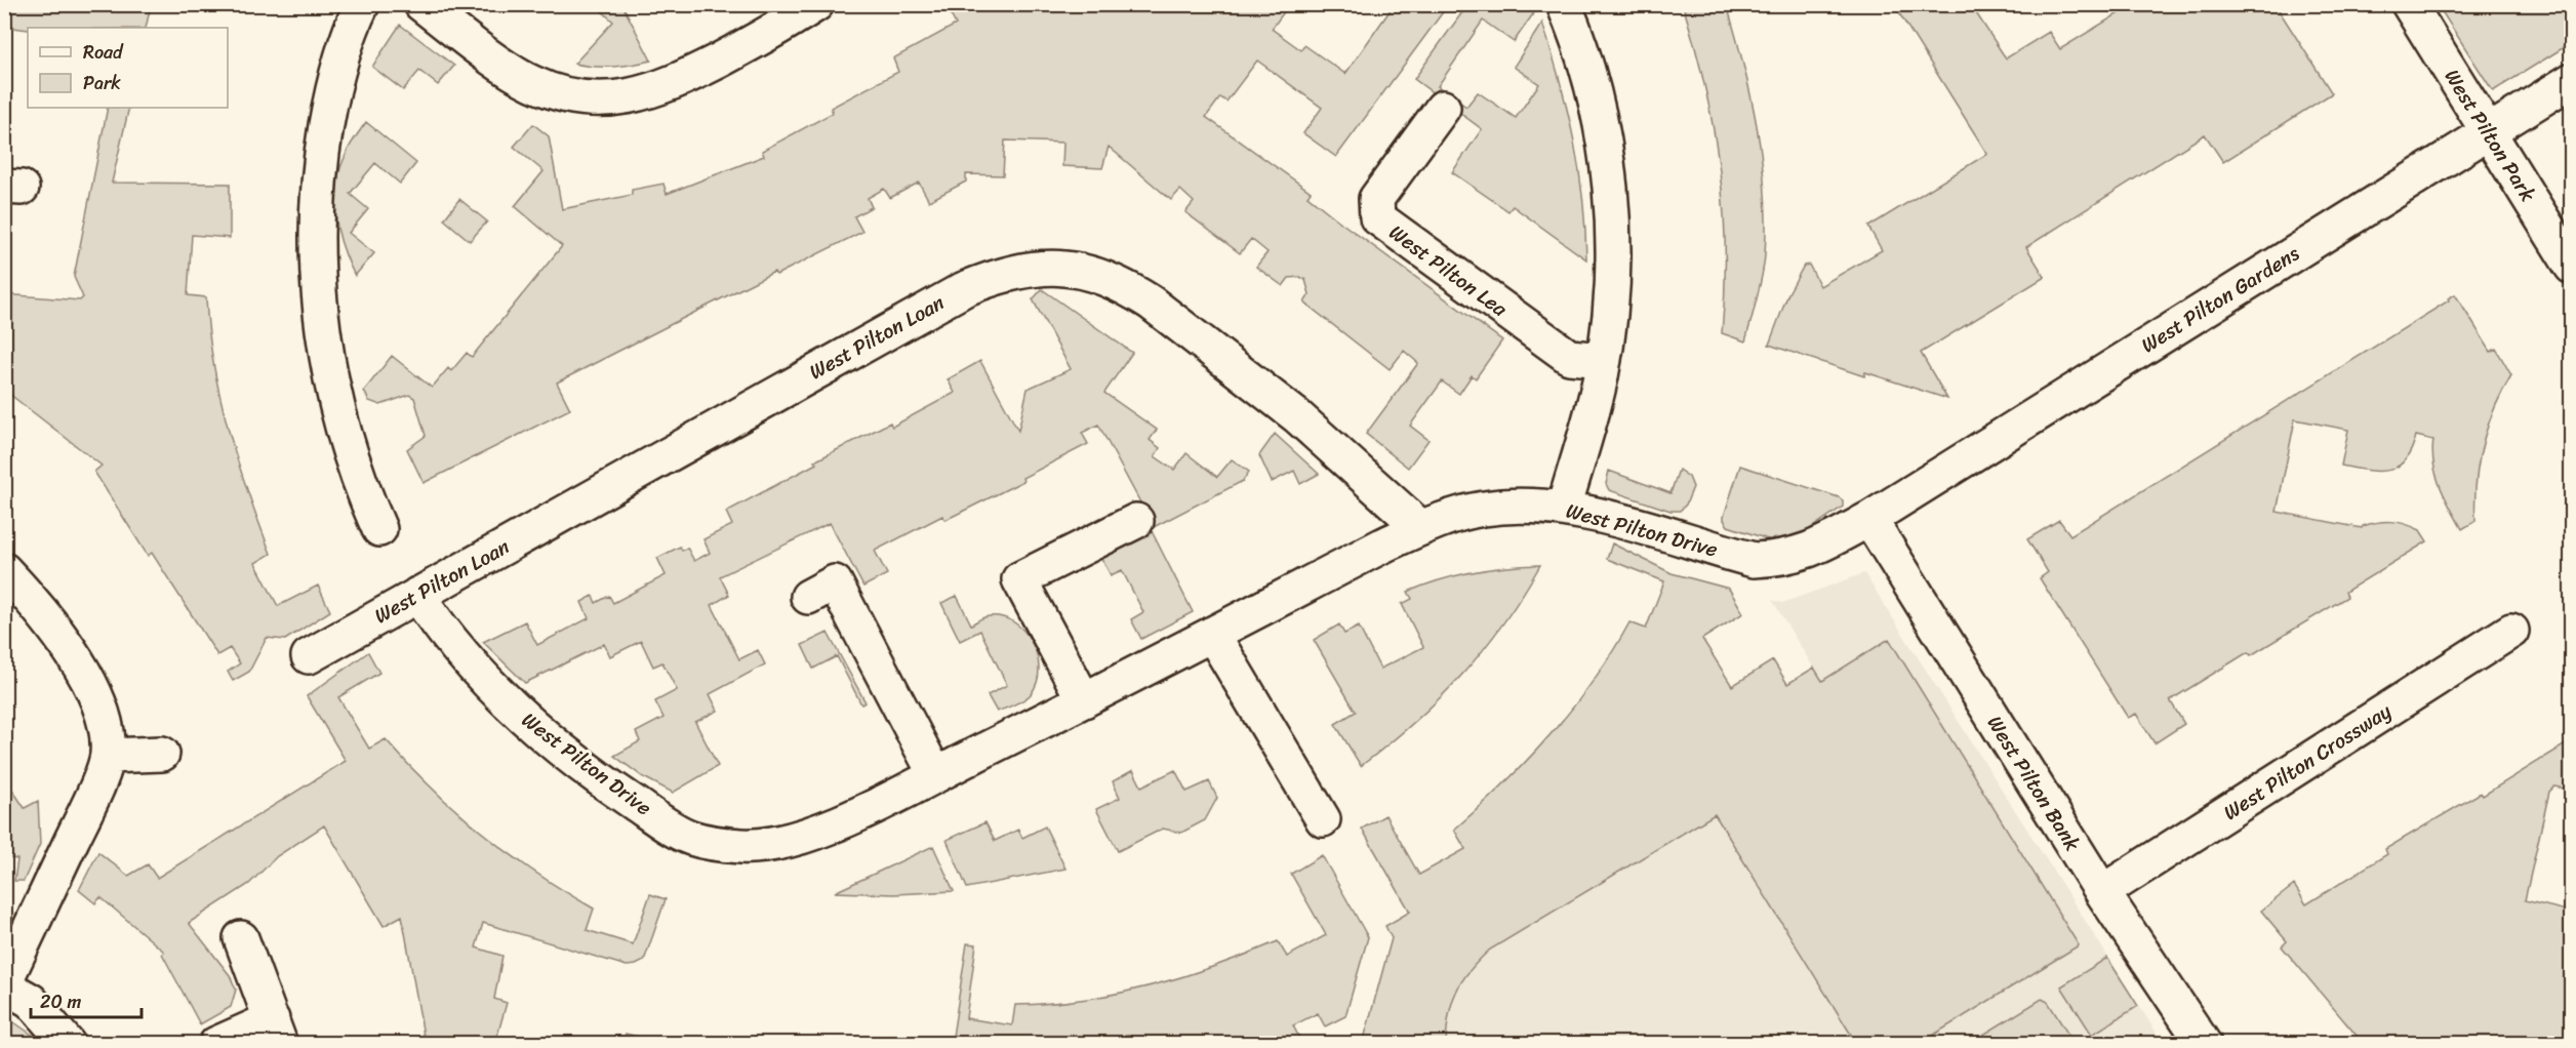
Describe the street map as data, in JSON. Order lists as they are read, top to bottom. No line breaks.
{"streets":{"street":["West Pilton Park","West Pilton Lea","West Pilton Gardens","West Pilton Loan","West Pilton Drive","West Pilton Crossway","West Pilton Bank"]},"crossings":[["West Pilton Park","West Pilton Gardens"],["West Pilton Gardens","West Pilton Drive"],["West Pilton Gardens","West Pilton Bank"],["West Pilton Loan","West Pilton Drive"],["West Pilton Drive","West Pilton Bank"],["West Pilton Crossway","West Pilton Bank"]],"legend":["Road","Park"],"scale_bar":"20 m"}
